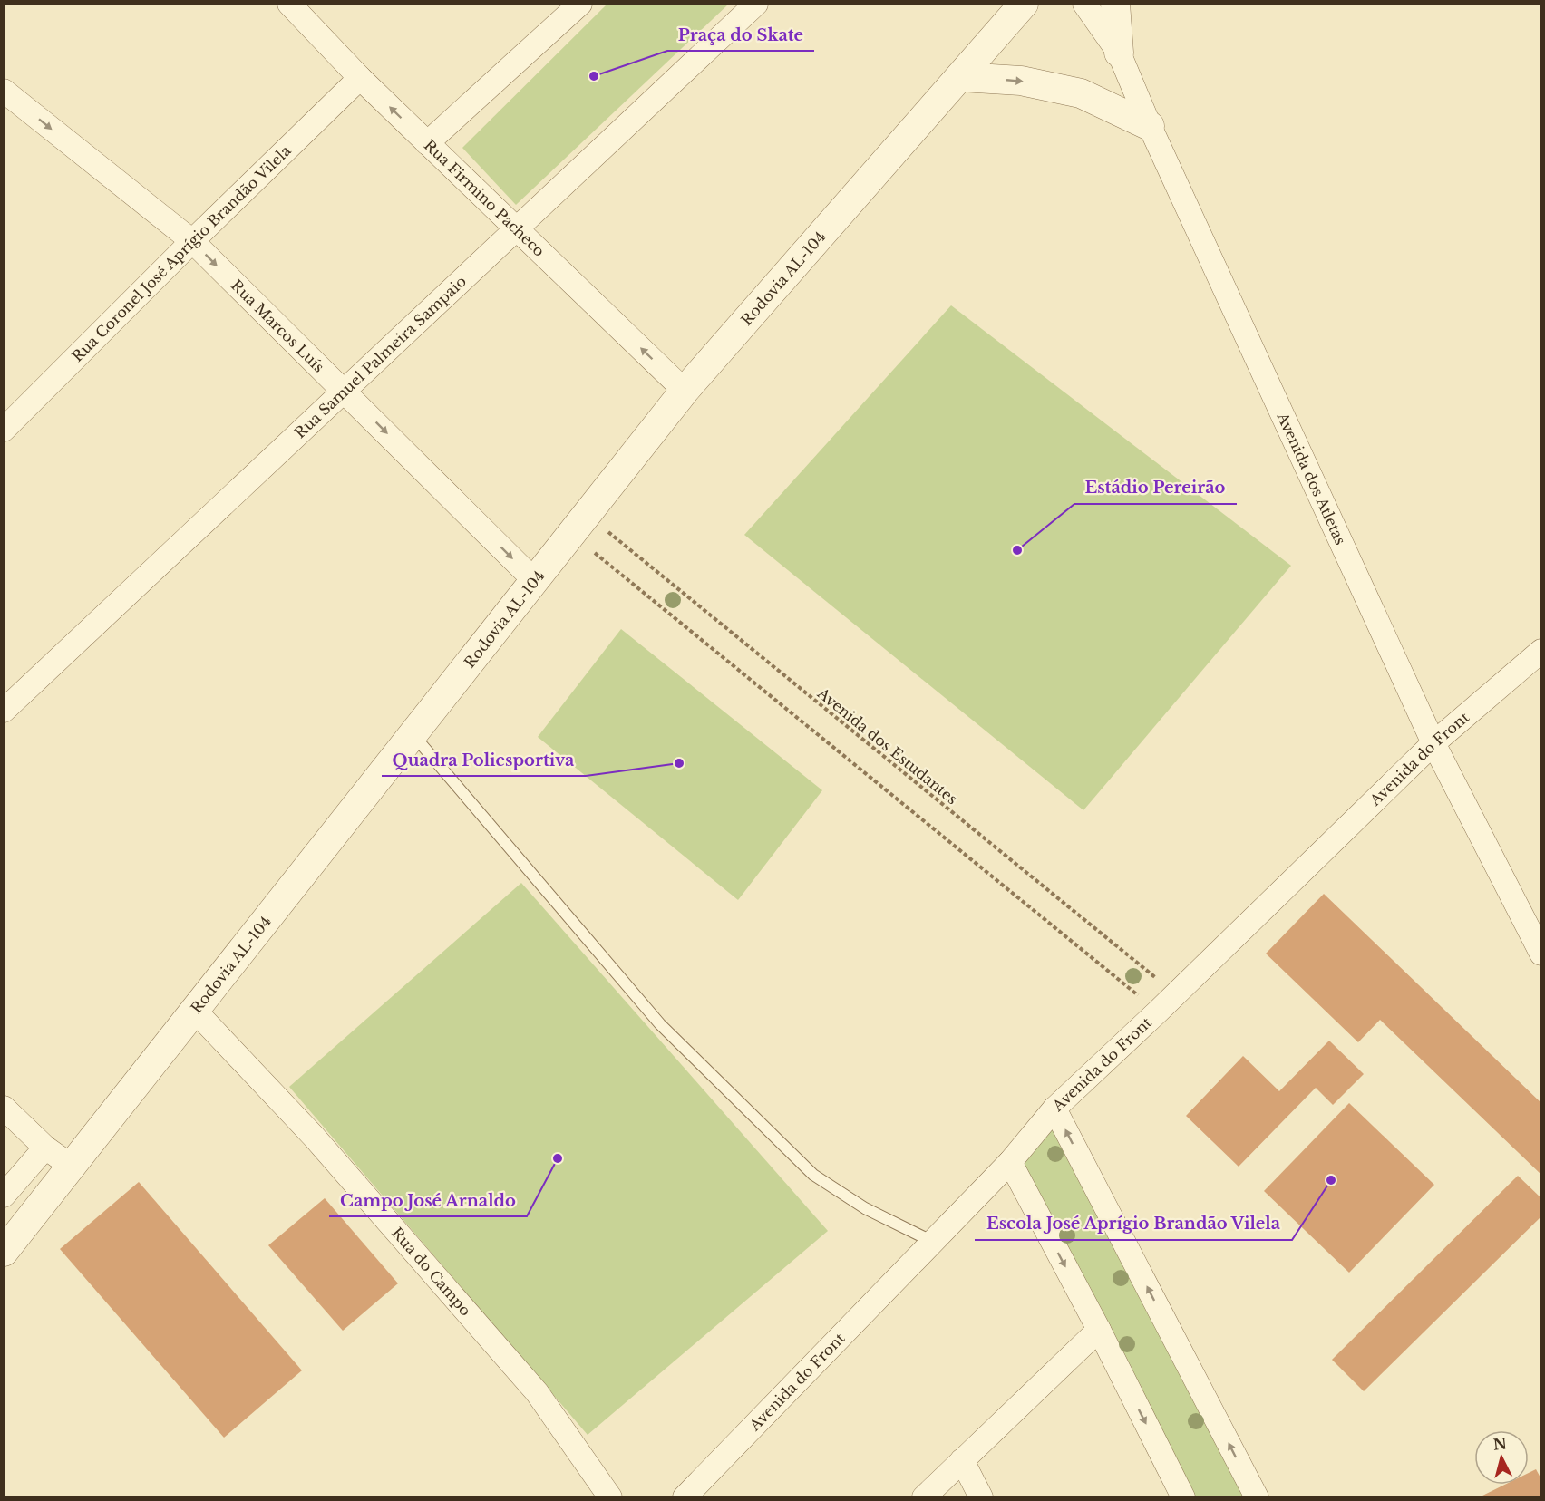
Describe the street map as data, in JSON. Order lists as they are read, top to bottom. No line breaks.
{"streets":{"street":["Rua Firmino Pacheco","Rua Coronel José Aprígio Brandão Vilela","Rodovia AL-104","Rua Marcos Luís","Rua Samuel Palmeira Sampaio","Avenida dos Atletas","Avenida do Front","Rua do Campo"],"path":["Avenida dos Estudantes"]},"crossings":[["Rua Firmino Pacheco","Rua Coronel José Aprígio Brandão Vilela"],["Rua Firmino Pacheco","Rodovia AL-104"],["Rua Firmino Pacheco","Rua Samuel Palmeira Sampaio"],["Rua Coronel José Aprígio Brandão Vilela","Rua Marcos Luís"],["Rodovia AL-104","Rua Marcos Luís"],["Rodovia AL-104","Avenida dos Estudantes"],["Rodovia AL-104","Rua do Campo"],["Rua Marcos Luís","Rua Samuel Palmeira Sampaio"],["Avenida dos Atletas","Avenida do Front"],["Avenida dos Estudantes","Avenida do Front"]],"one_way":["Rua Firmino Pacheco","Rua Marcos Luís"],"places":["Praça do Skate","Estádio Pereirão","Quadra Poliesportiva","Campo José Arnaldo","Escola José Aprígio Brandão Vilela"],"north":"top"}
